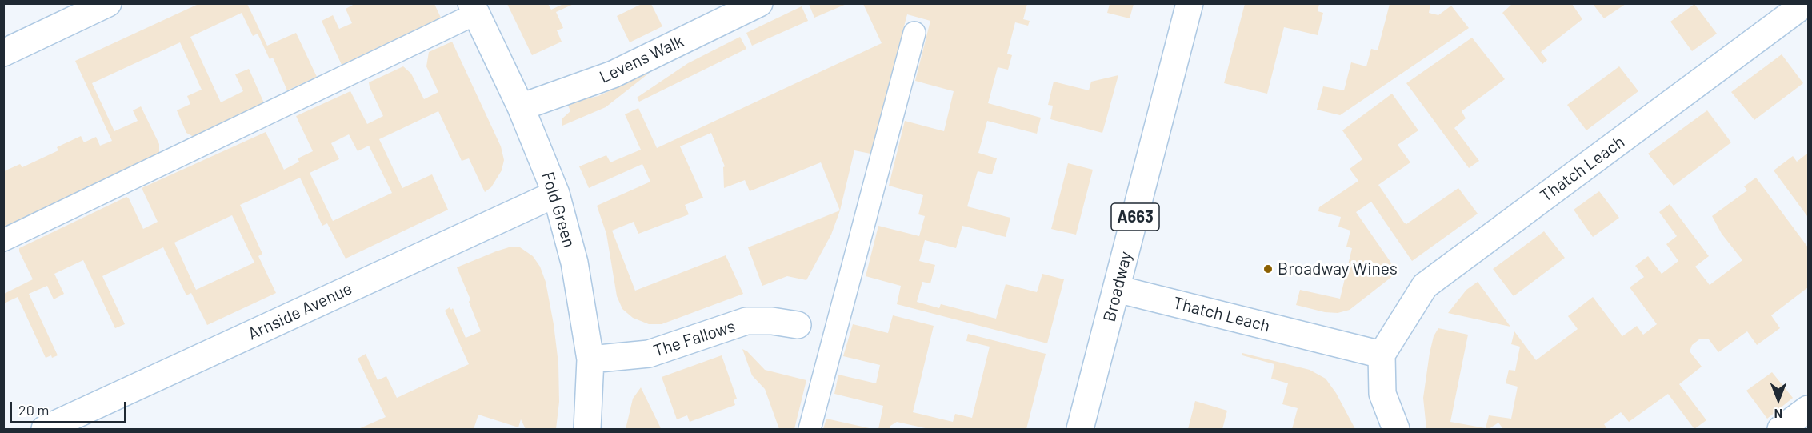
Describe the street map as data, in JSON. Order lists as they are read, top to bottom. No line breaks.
{"streets":{"main road":["Levens Walk","Thatch Leach","Fold Green","A663","Broadway","Arnside Avenue","The Fallows"]},"crossings":[["Levens Walk","Fold Green"],["Thatch Leach","Broadway"],["Fold Green","Arnside Avenue"],["Fold Green","The Fallows"]],"places":["Broadway Wines"],"scale_bar":"20 m","north":"bottom"}
